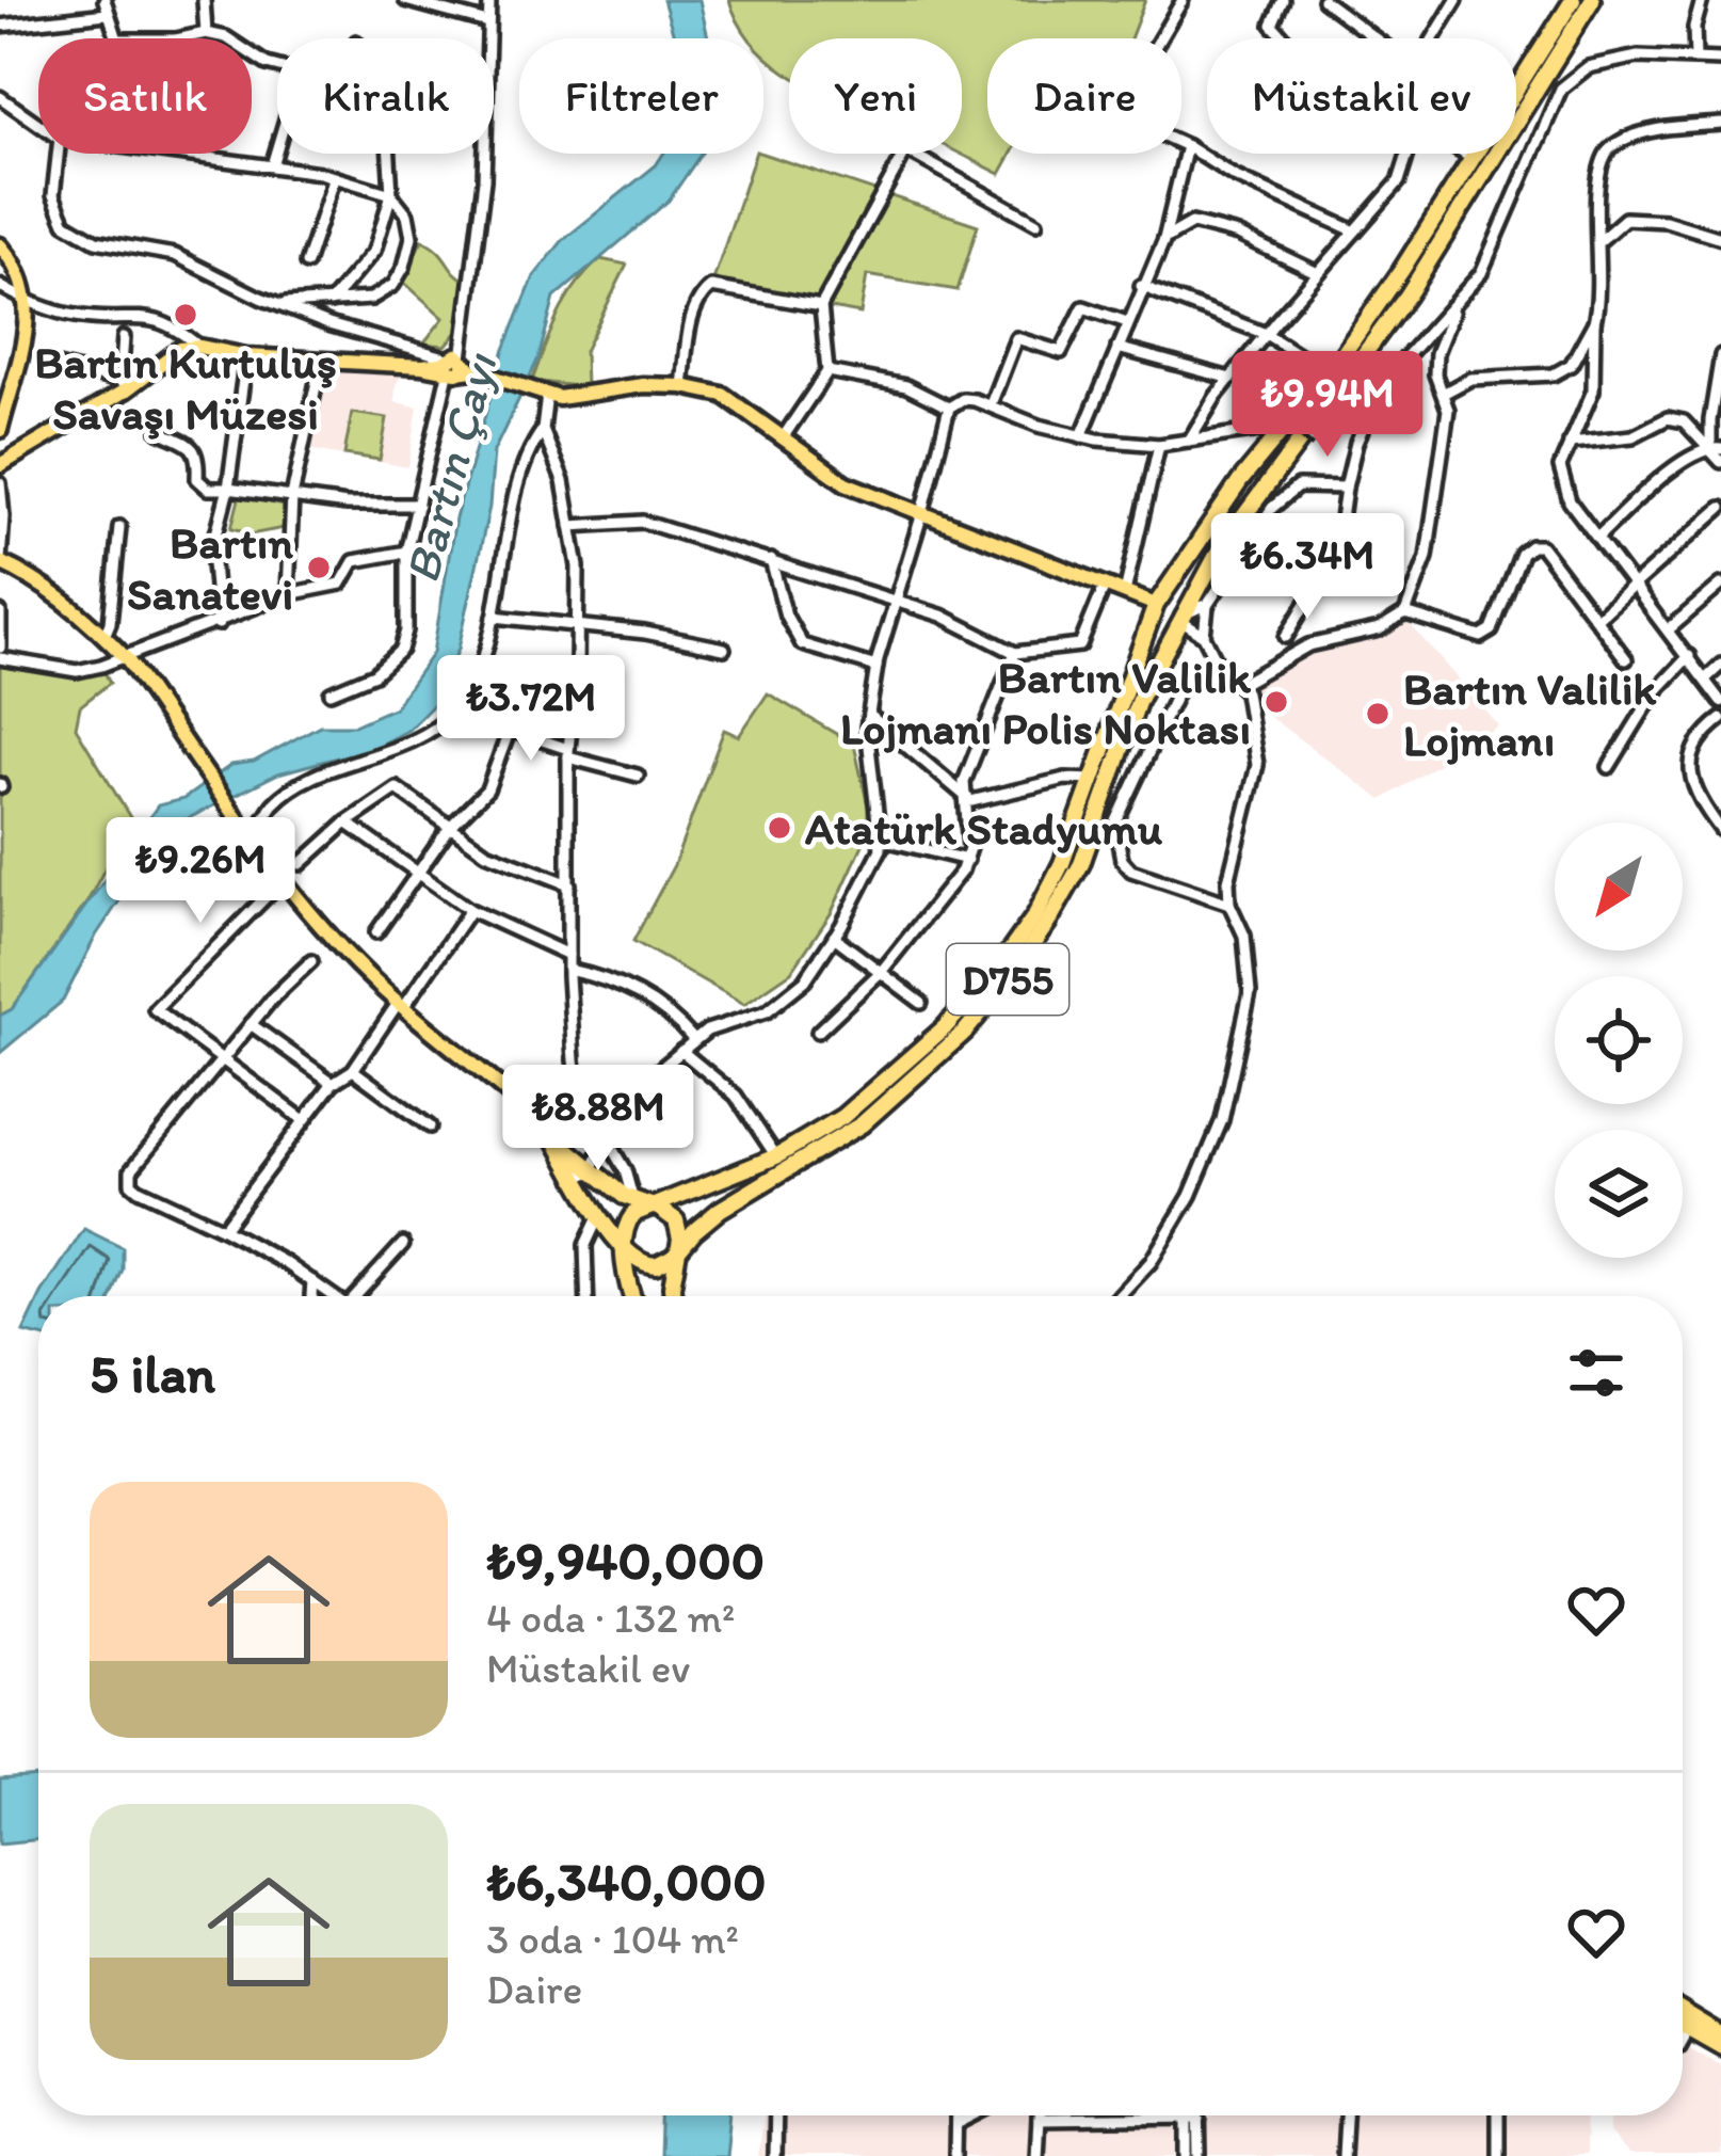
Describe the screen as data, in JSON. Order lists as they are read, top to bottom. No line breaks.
{"streets":{"highway":["D755"]},"water":["Bartın Çayı"],"places":["Bartın Kurtuluş Savaşı Müzesi","Bartın Sanatevi","Bartın Valilik Lojmanı Polis Noktası","Bartın Valilik Lojmanı","Atatürk Stadyumu"],"north":"bottom left","page":{"chip":["Satılık","Kiralık","Filtreler","Yeni","Daire","Müstakil ev"],"price":["₺9.94M","₺6.34M","₺3.72M","₺9.26M","₺8.88M"],"heading":"5 ilan","list":[{"name":"₺9,940,000","note":"4 oda · 132 m² · Müstakil ev"},{"name":"₺6,340,000","note":"3 oda · 104 m² · Daire"}]}}
